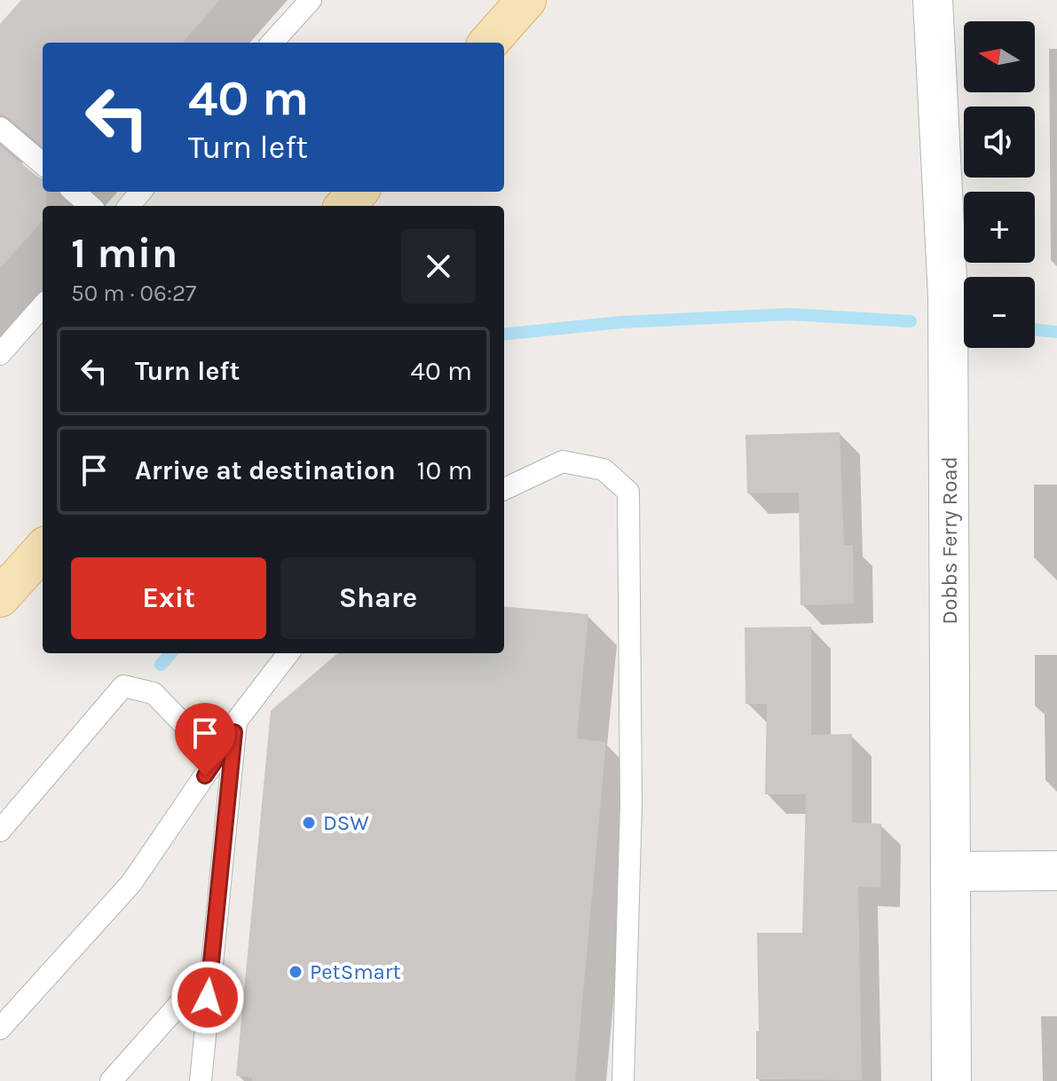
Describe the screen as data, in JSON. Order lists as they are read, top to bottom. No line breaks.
{"streets":{"main road":["Dobbs Ferry Road"]},"places":["DSW","PetSmart"],"north":"left","page":{"map_buttons":["+","−"],"turn":["40 m","Turn left"],"heading":["1 min","50 m · 06:27"],"list":[{"name":"Turn left","value":"40 m"},{"name":"Arrive at destination","value":"10 m"}],"buttons":["Exit","Share"]}}
